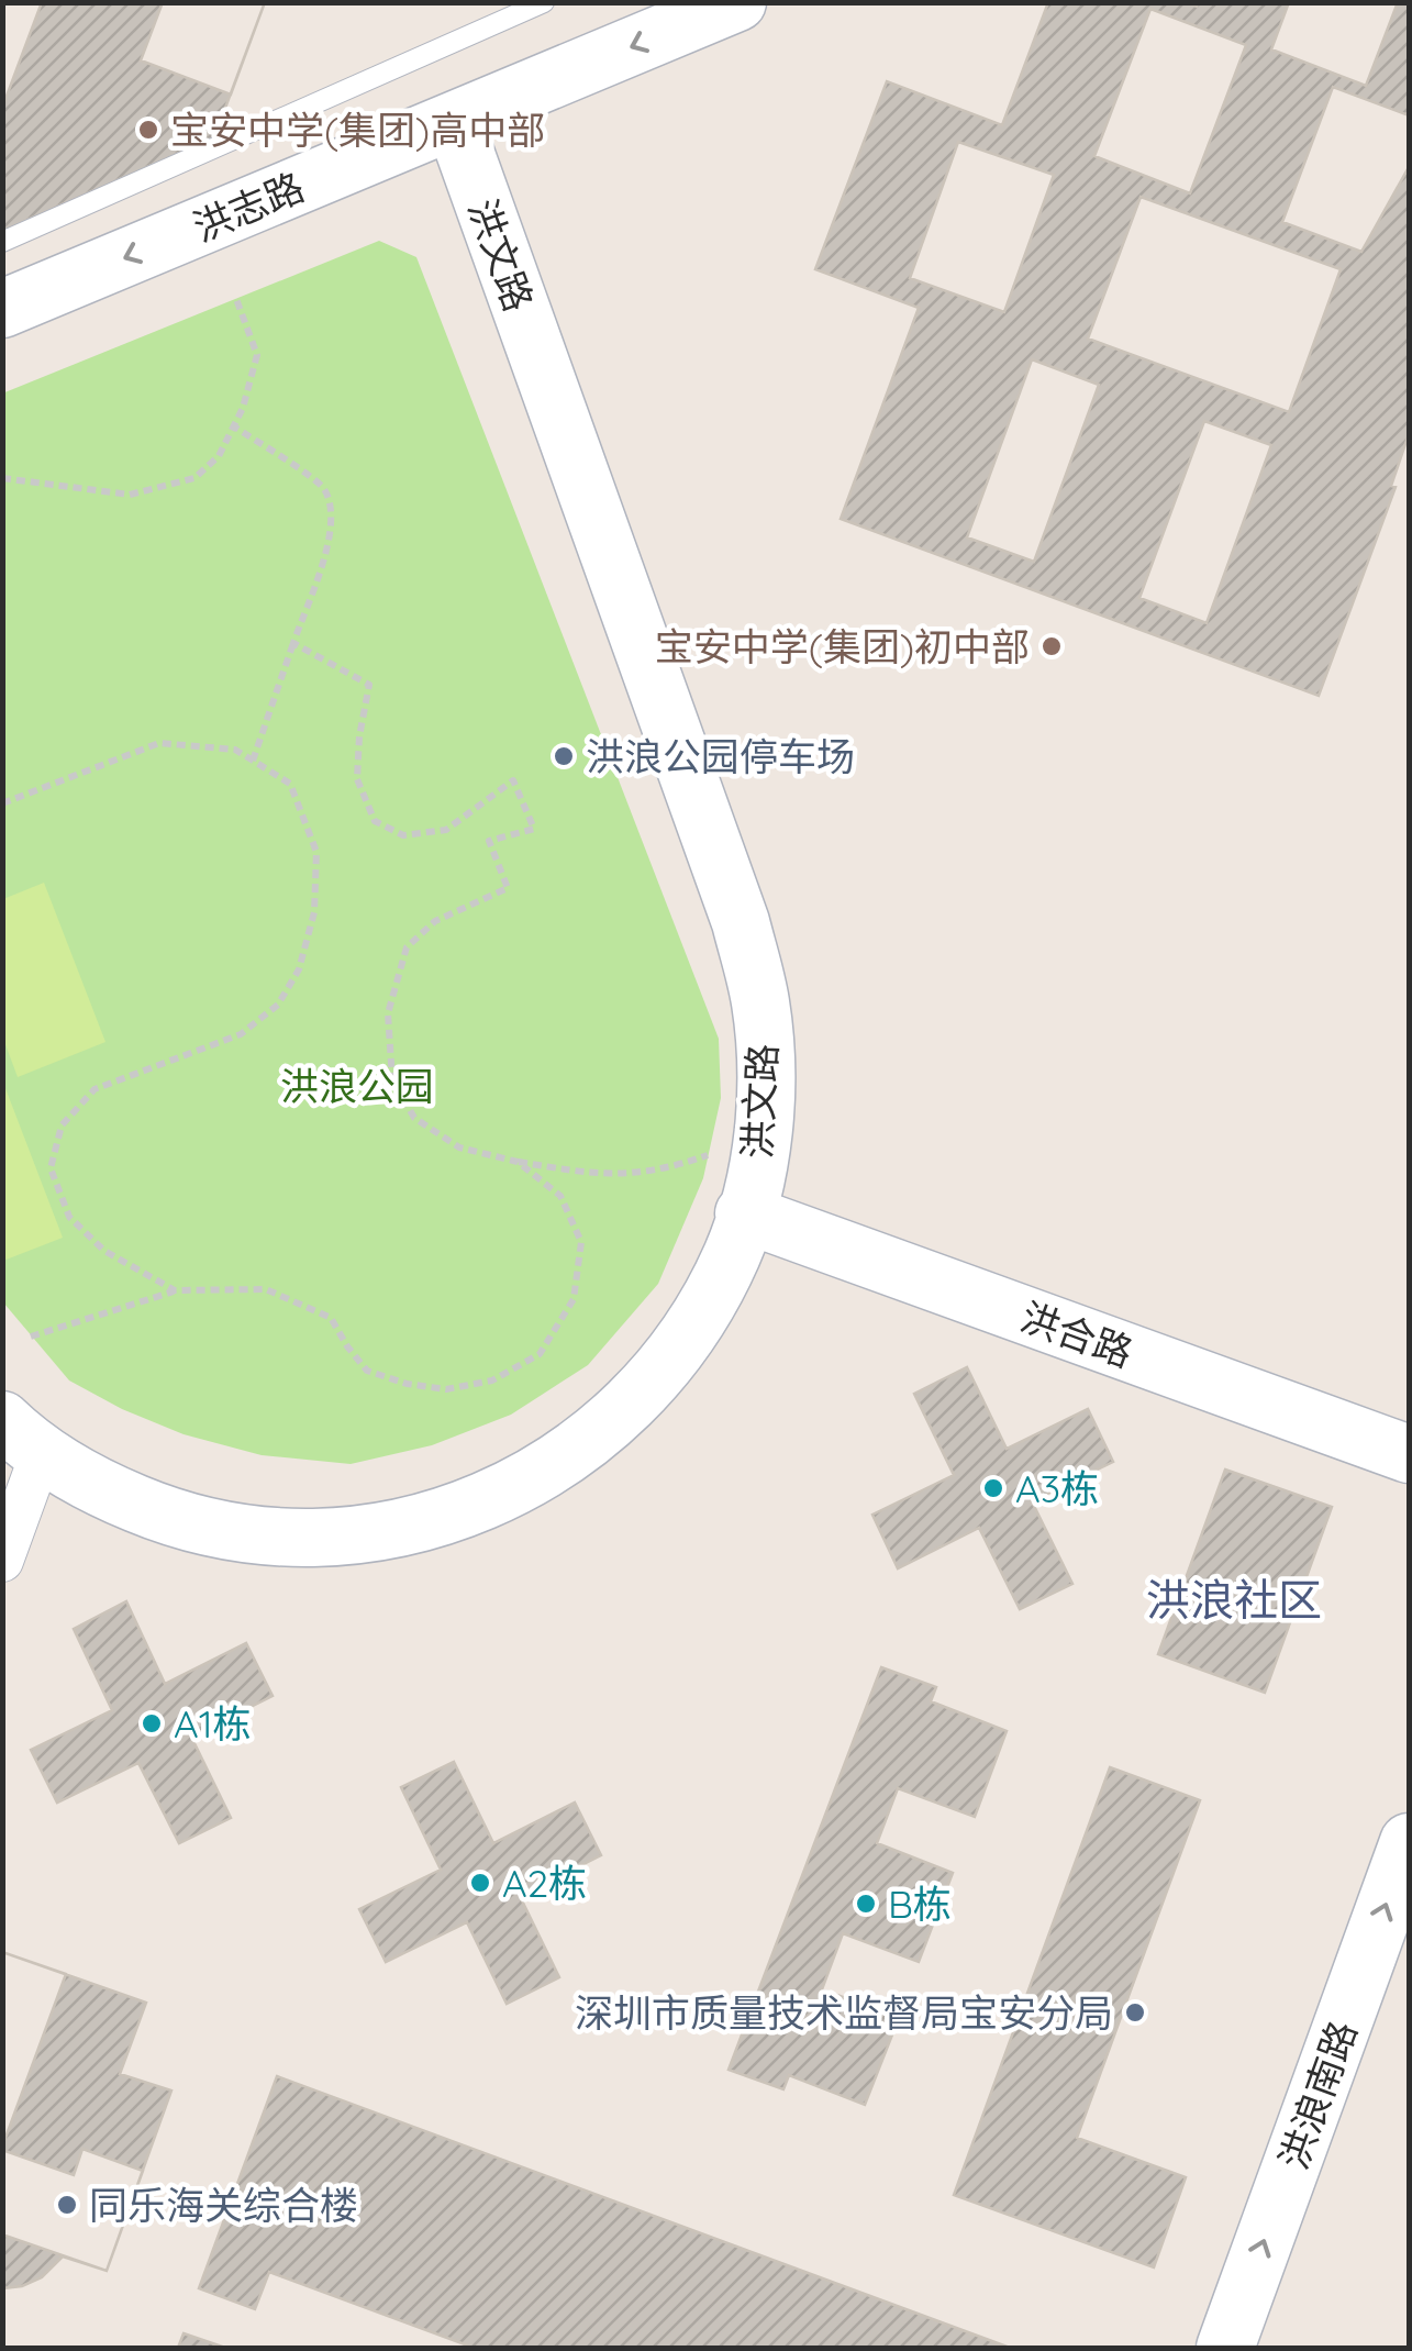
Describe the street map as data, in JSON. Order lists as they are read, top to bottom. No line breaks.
{"streets":{"street":["洪志路","洪文路","洪合路","洪浪南路"]},"crossings":[["洪志路","洪文路"],["洪文路","洪合路"]],"one_way":["洪志路","洪浪南路"],"districts":["洪浪社区"],"parks":["洪浪公园"],"places":["宝安中学(集团)高中部","宝安中学(集团)初中部","洪浪公园停车场","A3栋","A1栋","A2栋","B栋","深圳市质量技术监督局宝安分局","同乐海关综合楼"]}
